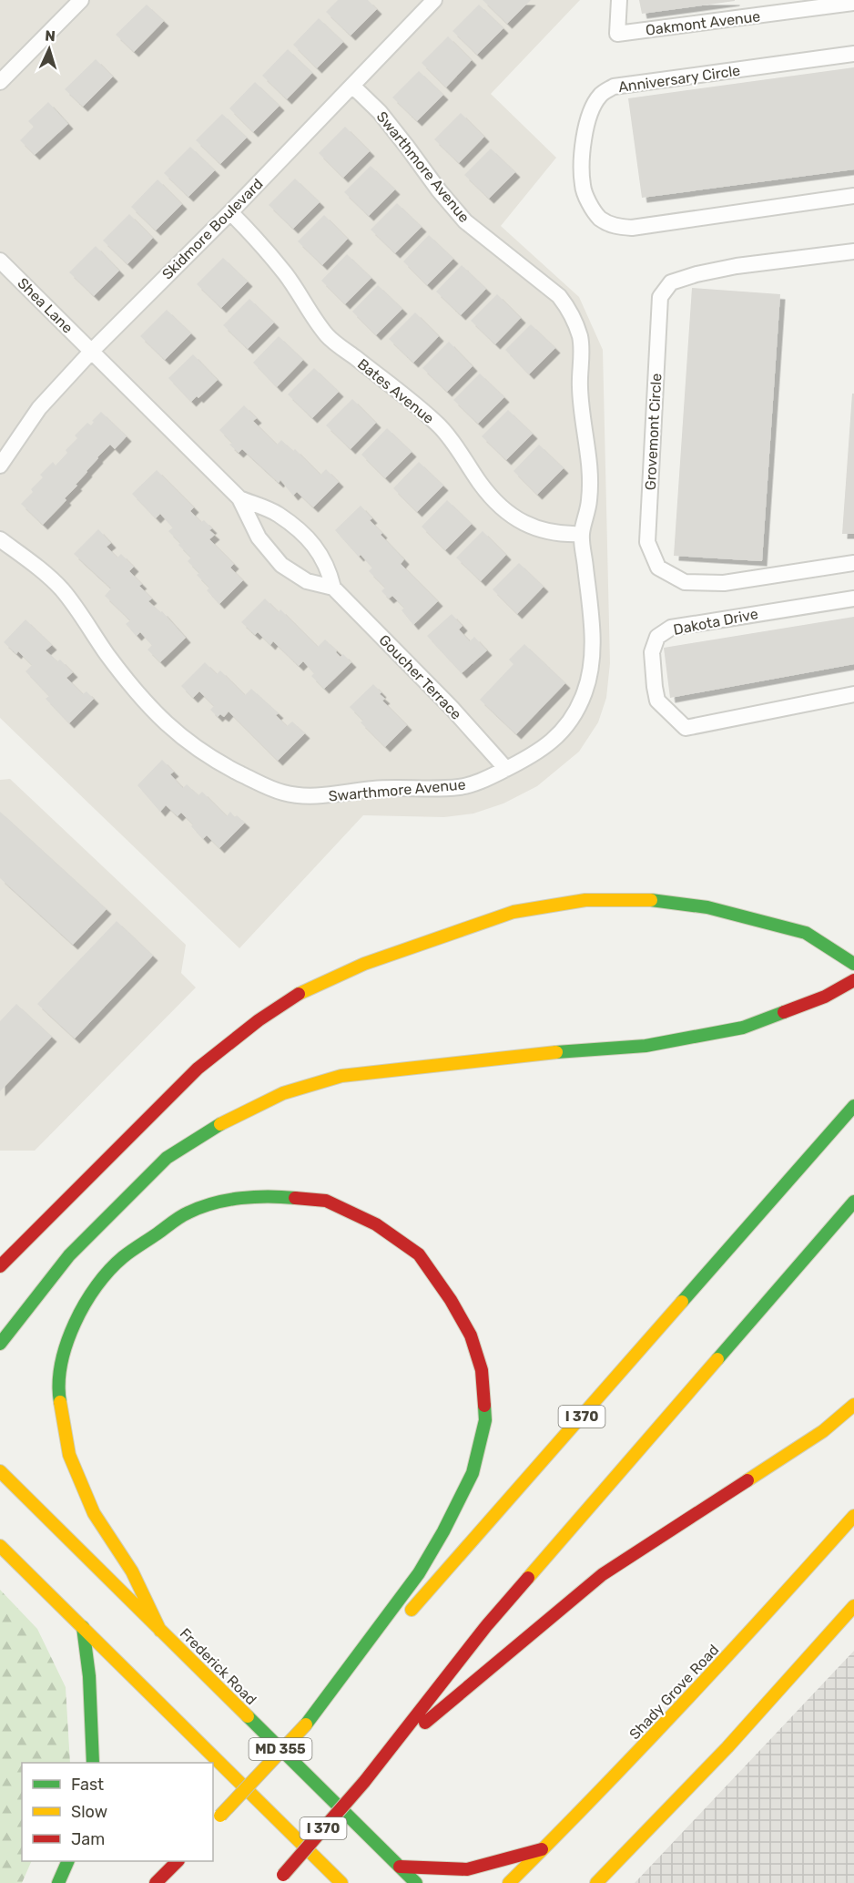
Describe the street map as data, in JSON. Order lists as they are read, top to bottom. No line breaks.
{"streets":{"main road":["I 370","Frederick Road","Shady Grove Road","MD 355"],"street":["Oakmont Avenue","Anniversary Circle","Swarthmore Avenue","Skidmore Boulevard","Shea Lane","Bates Avenue","Grovemont Circle","Dakota Drive","Goucher Terrace"]},"crossings":[["Swarthmore Avenue","Skidmore Boulevard"],["Swarthmore Avenue","Bates Avenue"],["Swarthmore Avenue","Goucher Terrace"],["Skidmore Boulevard","Shea Lane"],["Skidmore Boulevard","Bates Avenue"],["Skidmore Boulevard","Goucher Terrace"],["Shea Lane","Goucher Terrace"]],"legend":["Fast","Slow","Jam"],"north":"top"}
